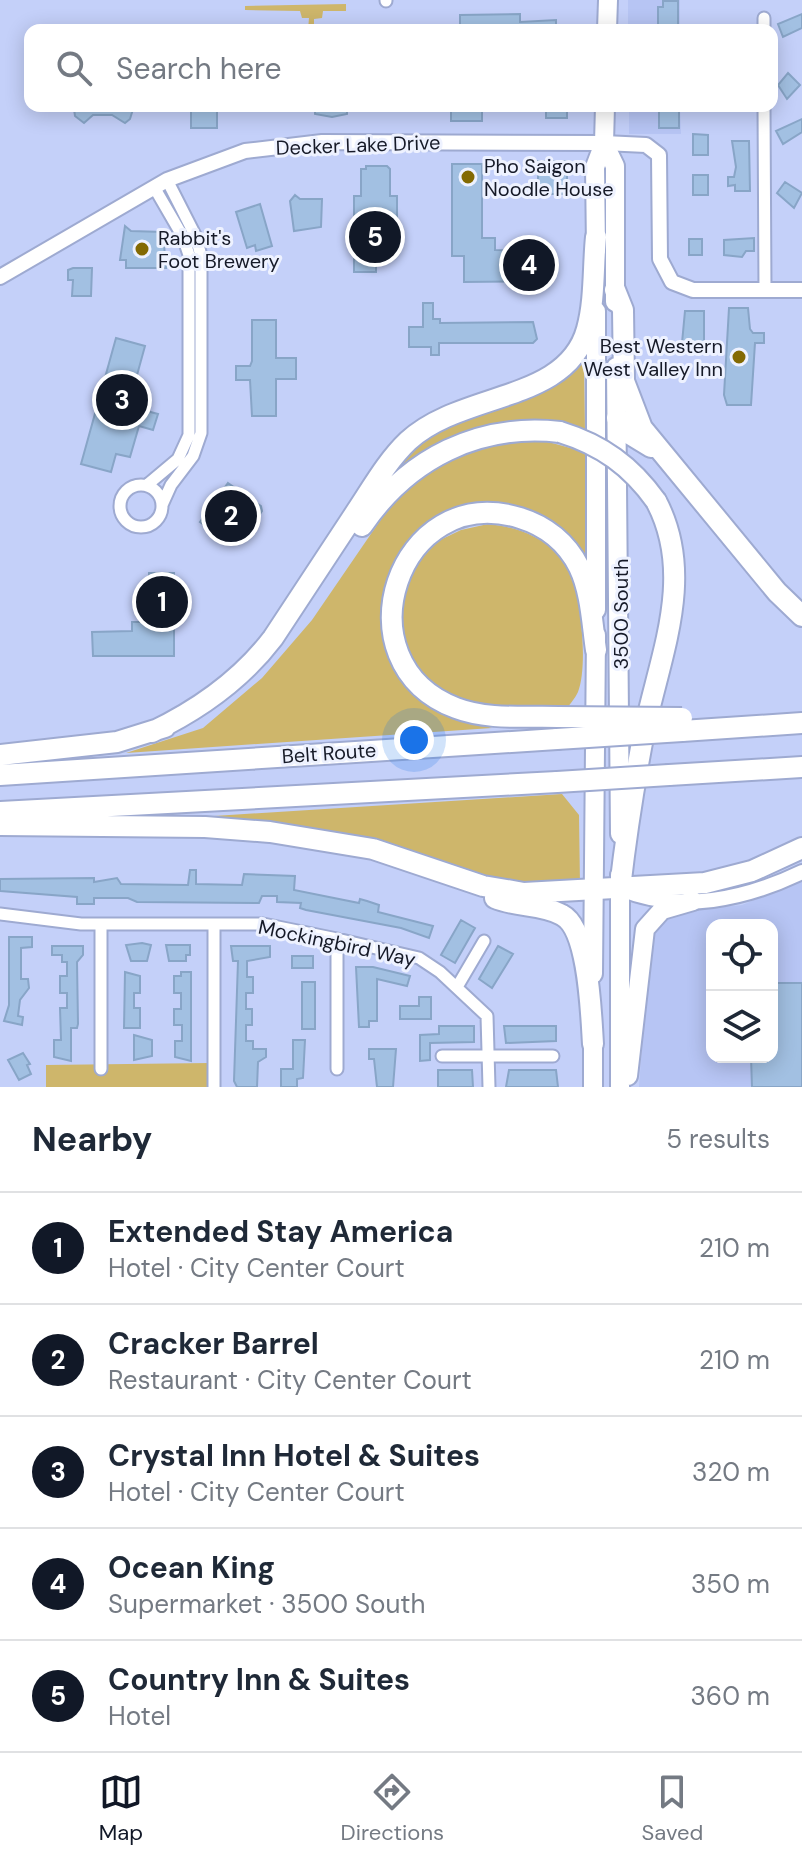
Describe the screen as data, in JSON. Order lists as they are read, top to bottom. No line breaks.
{"streets":{"highway":["Belt Route"],"main road":["3500 South"],"street":["Decker Lake Drive","Mockingbird Way"]},"crossings":[["Decker Lake Drive","3500 South"]],"places":["Pho Saigon Noodle House","Rabbit's Foot Brewery","Best Western West Valley Inn"],"page":{"search":"Search here","pins":["5","4","3","2","1"],"heading":["Nearby","5 results"],"list":[{"mark":"1","name":"Extended Stay America","note":"Hotel · City Center Court","value":"210 m"},{"mark":"2","name":"Cracker Barrel","note":"Restaurant · City Center Court","value":"210 m"},{"mark":"3","name":"Crystal Inn Hotel & Suites","note":"Hotel · City Center Court","value":"320 m"},{"mark":"4","name":"Ocean King","note":"Supermarket · 3500 South","value":"350 m"},{"mark":"5","name":"Country Inn & Suites","note":"Hotel","value":"360 m"}],"nav":["Map","Directions","Saved"]}}
